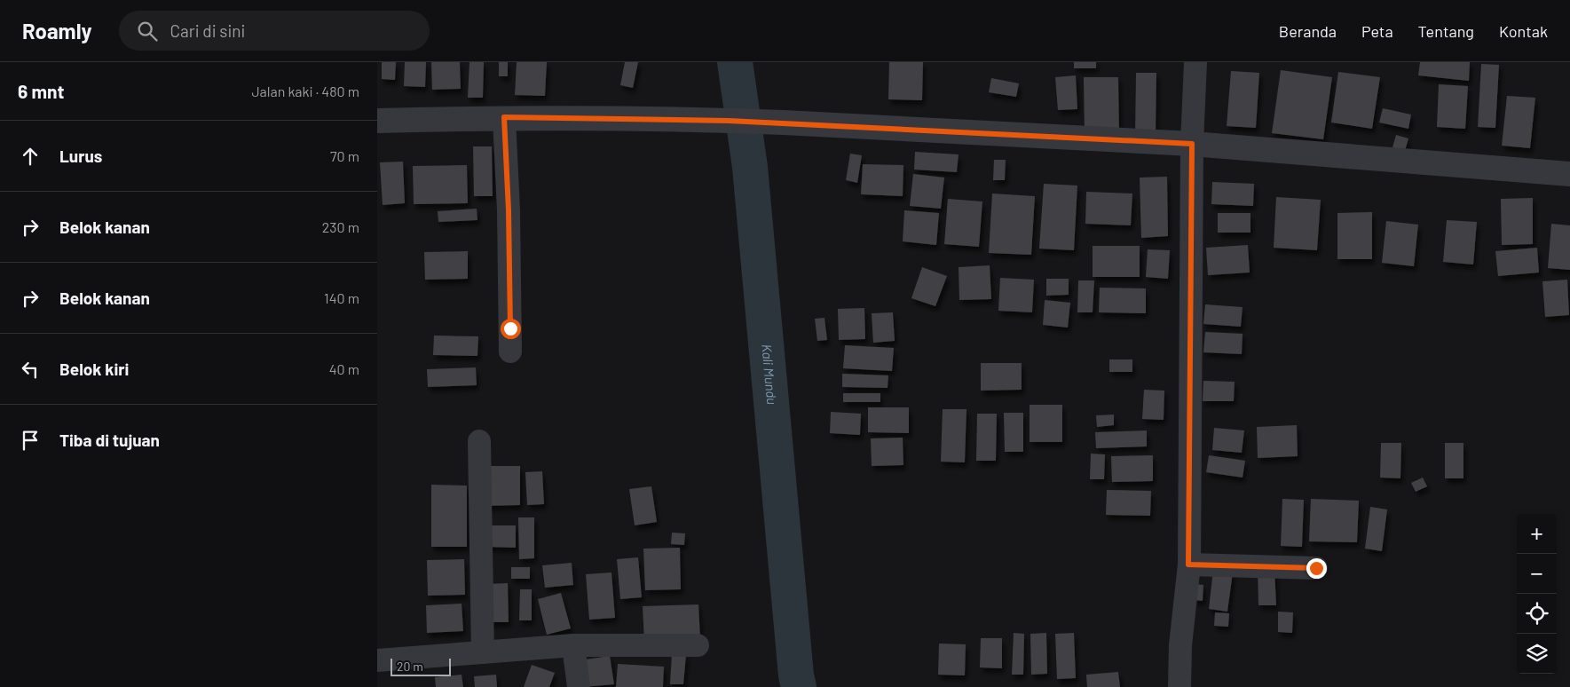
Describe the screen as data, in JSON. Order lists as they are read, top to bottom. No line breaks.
{"water":["Kali Mundu"],"scale_bar":"20 m","page":{"header":"Roamly","search":"Cari di sini","nav":["Beranda","Peta","Tentang","Kontak"],"heading":["6 mnt","Jalan kaki · 480 m"],"list":[["Lurus","70 m"],["Belok kanan","230 m"],["Belok kanan","140 m"],["Belok kiri","40 m"],"Tiba di tujuan"],"map_buttons":["+","−"],"scale":"20 m"}}
